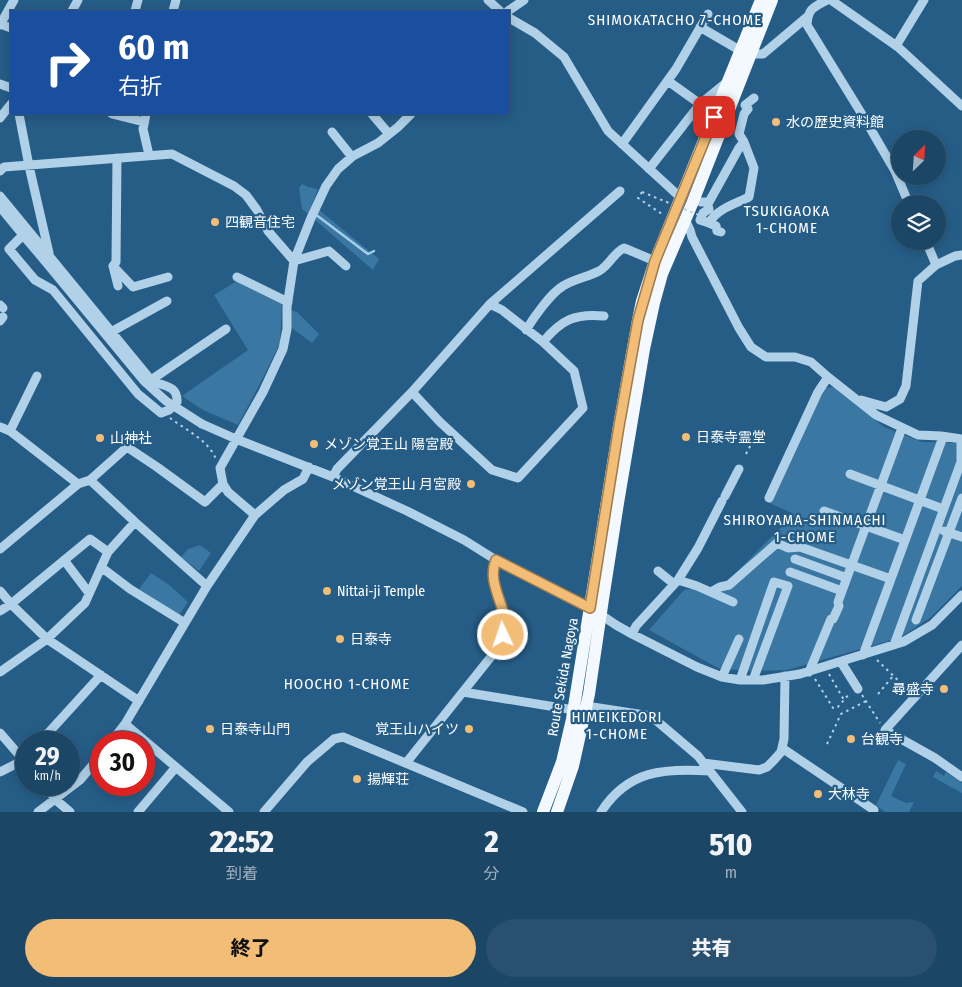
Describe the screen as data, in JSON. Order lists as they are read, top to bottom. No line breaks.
{"streets":{"main road":["Route Sekida Nagoya"]},"districts":["SHIMOKATACHO 7-CHOME","TSUKIGAOKA 1-CHOME","SHIROYAMA-SHINMACHI 1-CHOME","HOOCHO 1-CHOME","HIMEIKEDORI 1-CHOME"],"places":["水の歴史資料館","四観音住宅","日泰寺霊堂","山神社","メゾン覚王山 陽宮殿","メゾン覚王山 月宮殿","Nittai-ji Temple","日泰寺","尋盛寺","日泰寺山門","覚王山ハイツ","台観寺","揚輝荘","大林寺"],"north":"top right","page":{"turn":["60 m","右折"],"speed":"29 km/h","limit":"30","eta":["22:52","到着","2","分","510","m"],"buttons":["終了","共有"]}}
